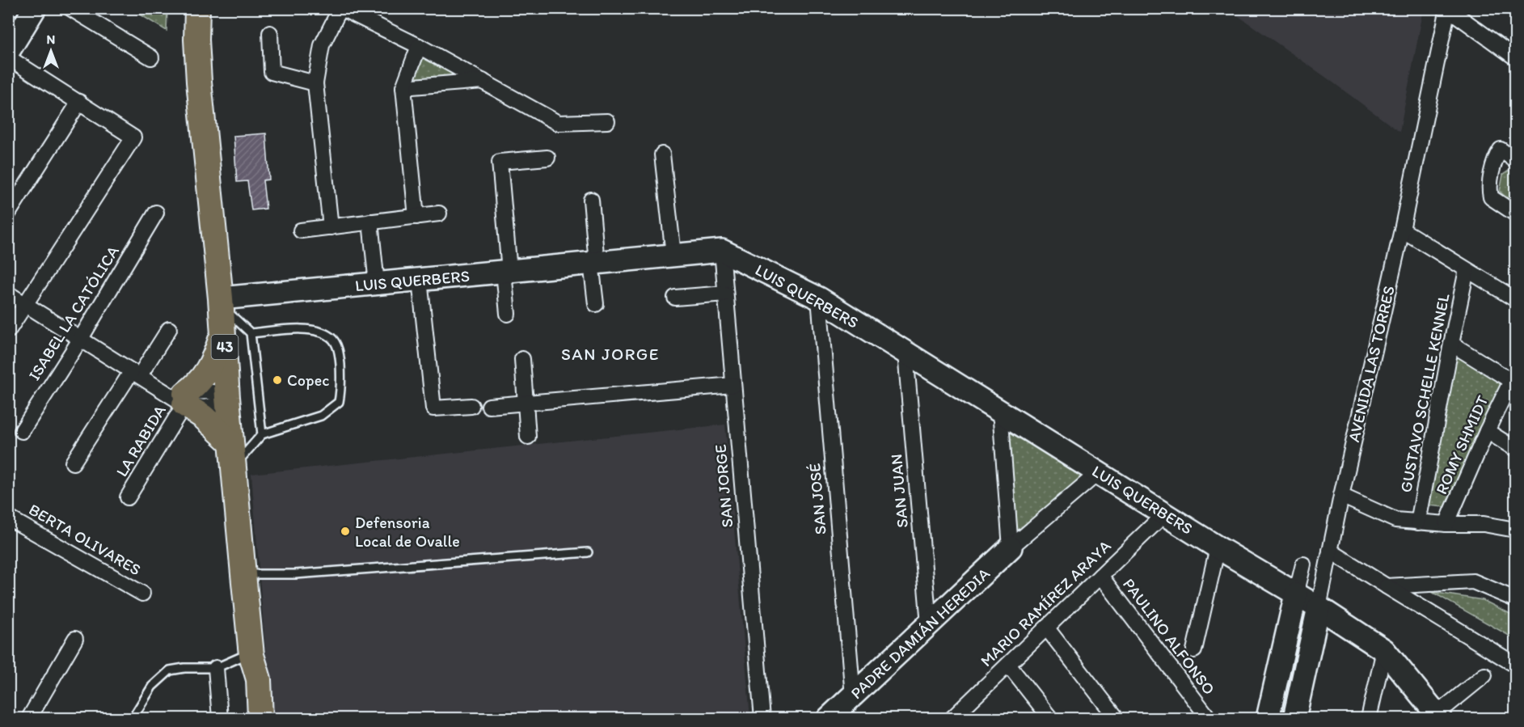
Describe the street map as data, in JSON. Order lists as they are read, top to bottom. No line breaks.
{"streets":{"main road":["43"],"street":["LUIS QUERBERS","ISABEL LA CATÓLICA","AVENIDA LAS TORRES","GUSTAVO SCHELLE KENNEL","LA RABIDA","ROMY SHMIDT","SAN JORGE","SAN JUAN","SAN JOSÉ","BERTA OLIVARES","MARIO RAMÍREZ ARAYA","PADRE DAMIÁN HEREDIA","PAULINO ALFONSO"]},"crossings":[["LUIS QUERBERS","43"],["LUIS QUERBERS","AVENIDA LAS TORRES"],["LUIS QUERBERS","SAN JORGE"],["LUIS QUERBERS","SAN JUAN"],["LUIS QUERBERS","SAN JOSÉ"],["LUIS QUERBERS","MARIO RAMÍREZ ARAYA"],["LUIS QUERBERS","PADRE DAMIÁN HEREDIA"],["SAN JUAN","PADRE DAMIÁN HEREDIA"],["SAN JOSÉ","PADRE DAMIÁN HEREDIA"],["MARIO RAMÍREZ ARAYA","PAULINO ALFONSO"]],"districts":["SAN JORGE"],"places":["Copec","Defensoria Local de Ovalle"],"north":"top"}
